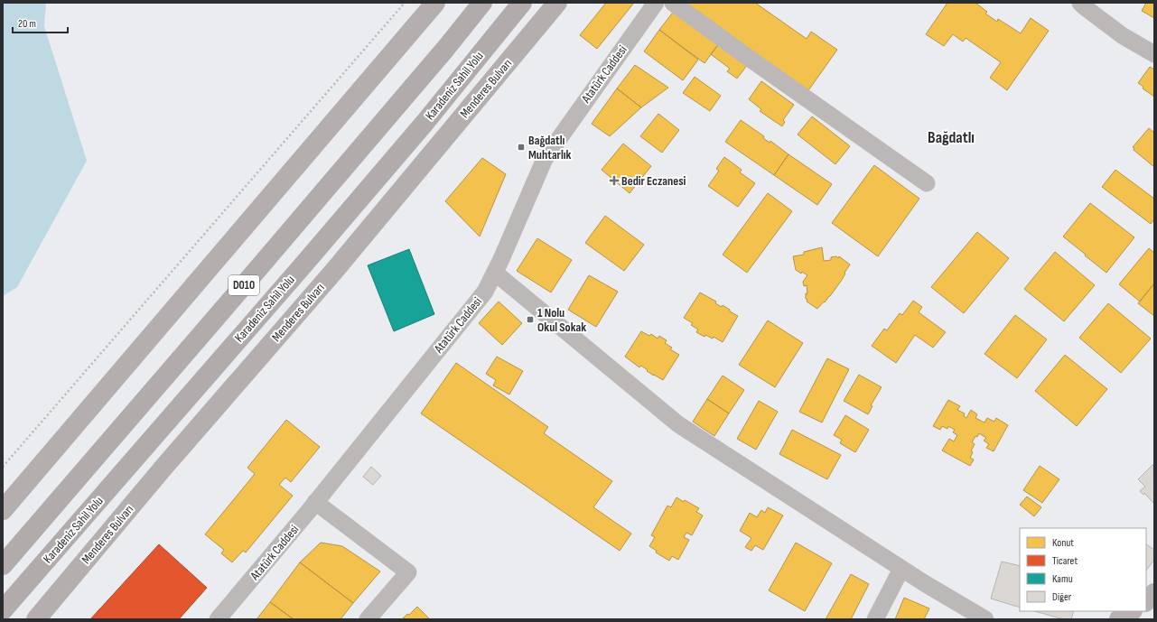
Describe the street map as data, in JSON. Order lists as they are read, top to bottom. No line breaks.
{"streets":{"highway":["Karadeniz Sahil Yolu","D010"],"main road":["Menderes Bulvarı"],"street":["Atatürk Caddesi"]},"districts":["Bağdatlı"],"places":{"transit":["Bağdatlı Muhtarlık","1 Nolu Okul Sokak"],"health":["Bedir Eczanesi"]},"legend":["Konut","Ticaret","Kamu","Diğer"],"scale_bar":"20 m"}
